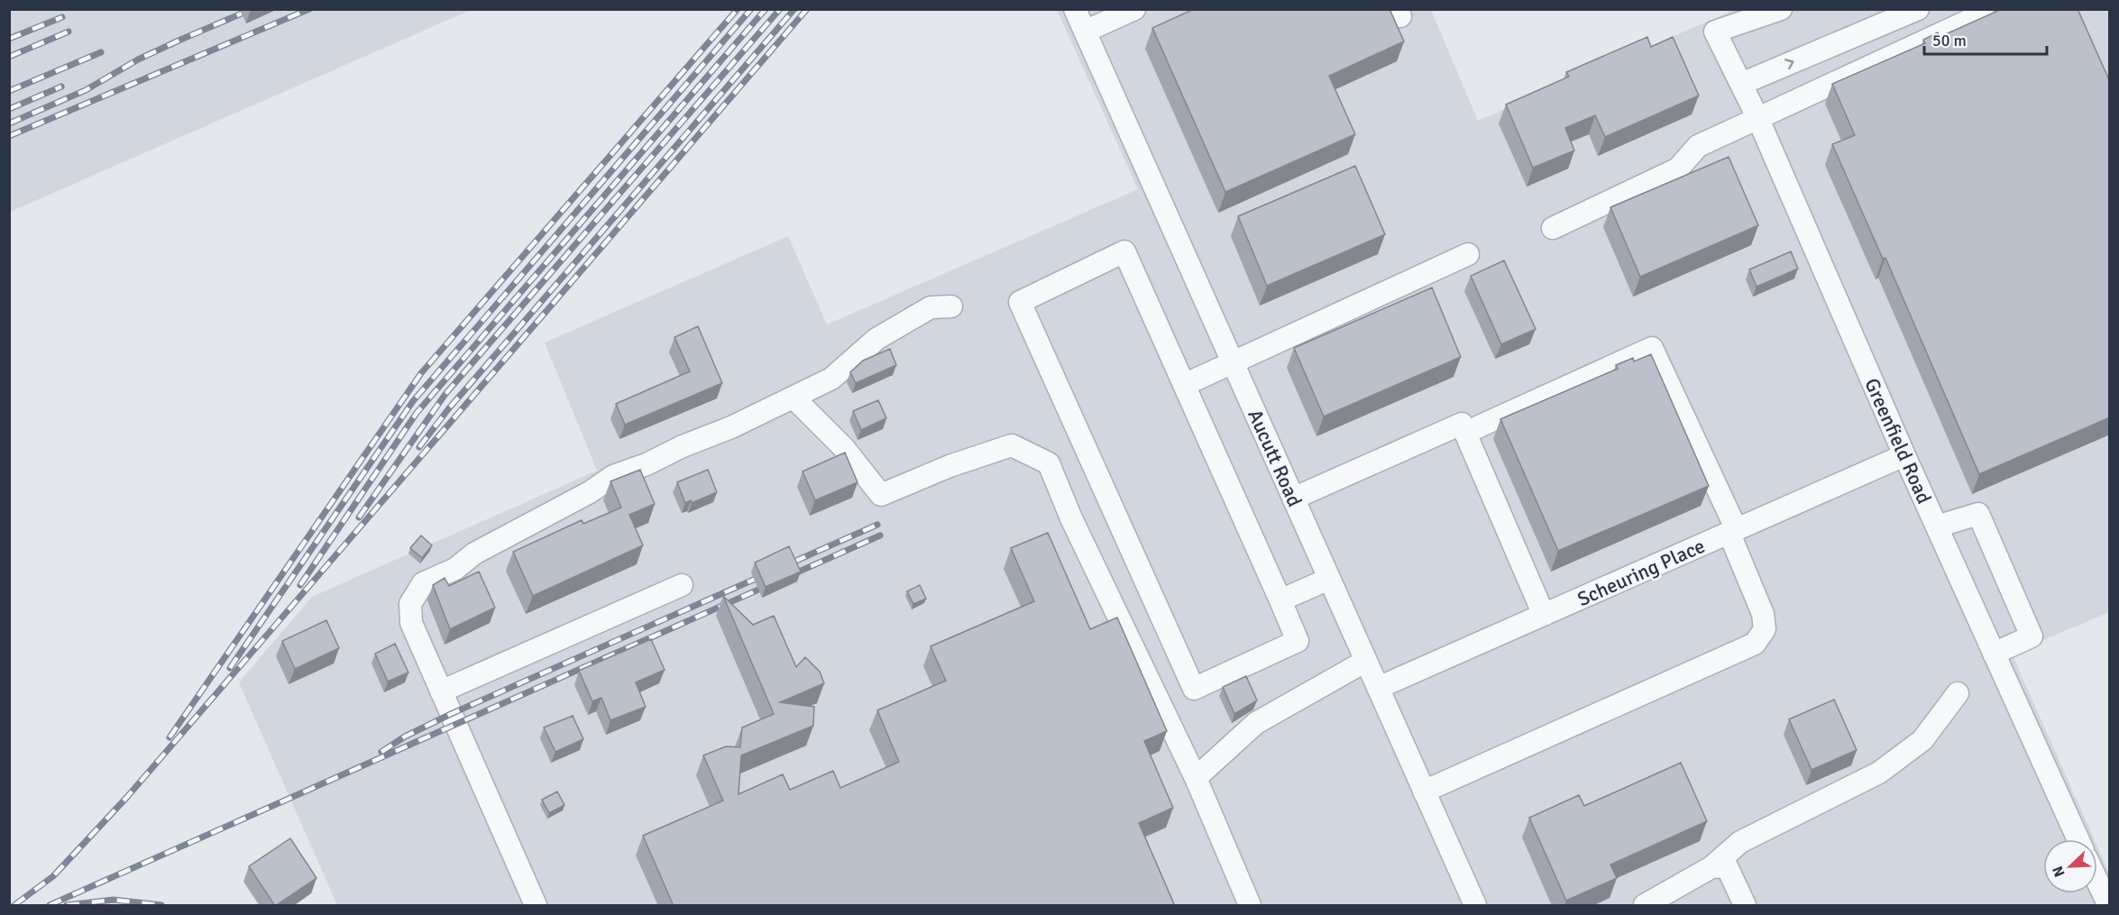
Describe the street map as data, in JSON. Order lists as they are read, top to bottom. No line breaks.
{"streets":{"street":["Greenfield Road","Aucutt Road","Scheuring Place"]},"crossings":[["Greenfield Road","Scheuring Place"],["Aucutt Road","Scheuring Place"]],"scale_bar":"50 m","north":"bottom left"}
